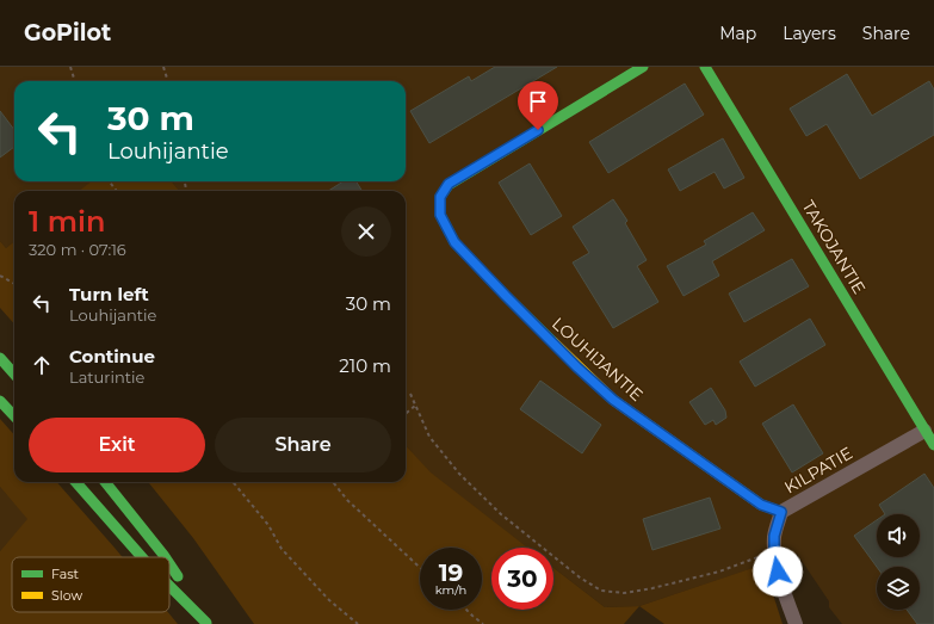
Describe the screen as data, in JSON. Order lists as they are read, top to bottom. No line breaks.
{"streets":{"main road":["TAKOJANTIE","LOUHIJANTIE"],"street":["KILPATIE"]},"crossings":[["TAKOJANTIE","KILPATIE"],["LOUHIJANTIE","KILPATIE"]],"legend":["Fast","Slow"],"page":{"header":"GoPilot","nav":["Map","Layers","Share"],"turn":["30 m","Louhijantie"],"heading":["1 min","320 m · 07:16"],"list":[{"name":"Turn left","note":"Louhijantie","value":"30 m"},{"name":"Continue","note":"Laturintie","value":"210 m"}],"buttons":["Exit","Share"],"speed":"19 km/h","limit":"30"}}
